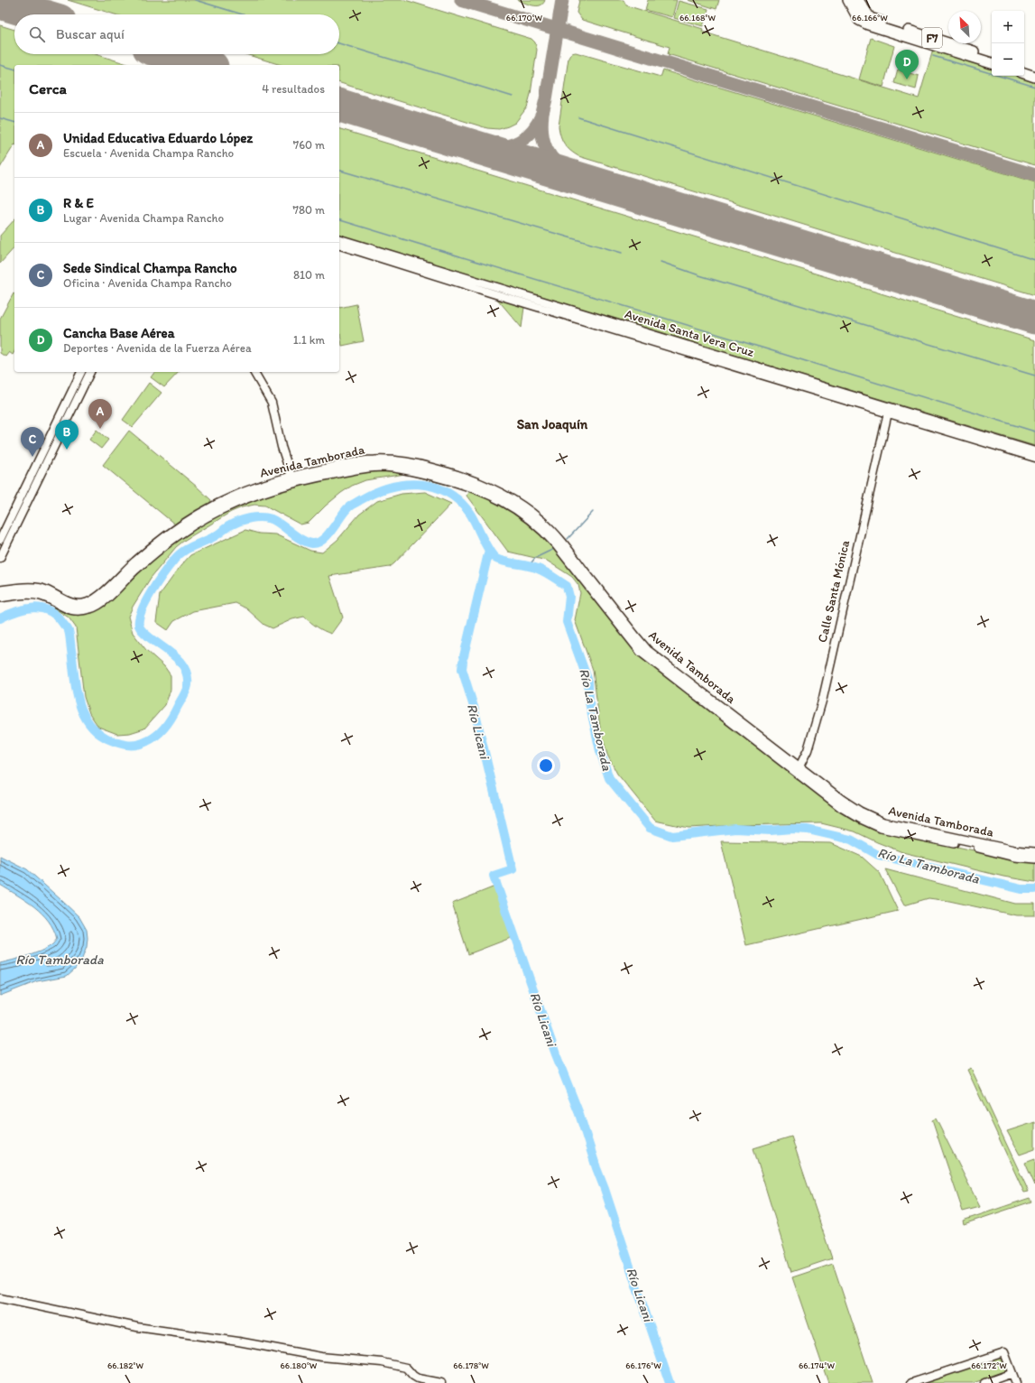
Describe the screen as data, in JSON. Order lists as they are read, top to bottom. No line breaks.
{"streets":{"highway":["F7"],"main road":["Avenida Santa Vera Cruz","Avenida Tamborada","Calle Santa Mónica"]},"crossings":[["Avenida Santa Vera Cruz","Calle Santa Mónica"],["Avenida Tamborada","Calle Santa Mónica"]],"districts":["San Joaquín"],"water":["Río La Tamborada","Río Licani","Río Tamborada"],"north":"top left","page":{"map_buttons":["+","−"],"search":"Buscar aquí","pins":["D","A","B","C"],"heading":["Cerca","4 resultados"],"list":[{"mark":"A","name":"Unidad Educativa Eduardo López","note":"Escuela · Avenida Champa Rancho","value":"760 m"},{"mark":"B","name":"R & E","note":"Lugar · Avenida Champa Rancho","value":"780 m"},{"mark":"C","name":"Sede Sindical Champa Rancho","note":"Oficina · Avenida Champa Rancho","value":"810 m"},{"mark":"D","name":"Cancha Base Aérea","note":"Deportes · Avenida de la Fuerza Aérea","value":"1.1 km"}]},"coordinates":["66.168°W","66.166°W","66.170°W","66.182°W","66.180°W","66.178°W","66.176°W","66.174°W","66.172°W"]}
